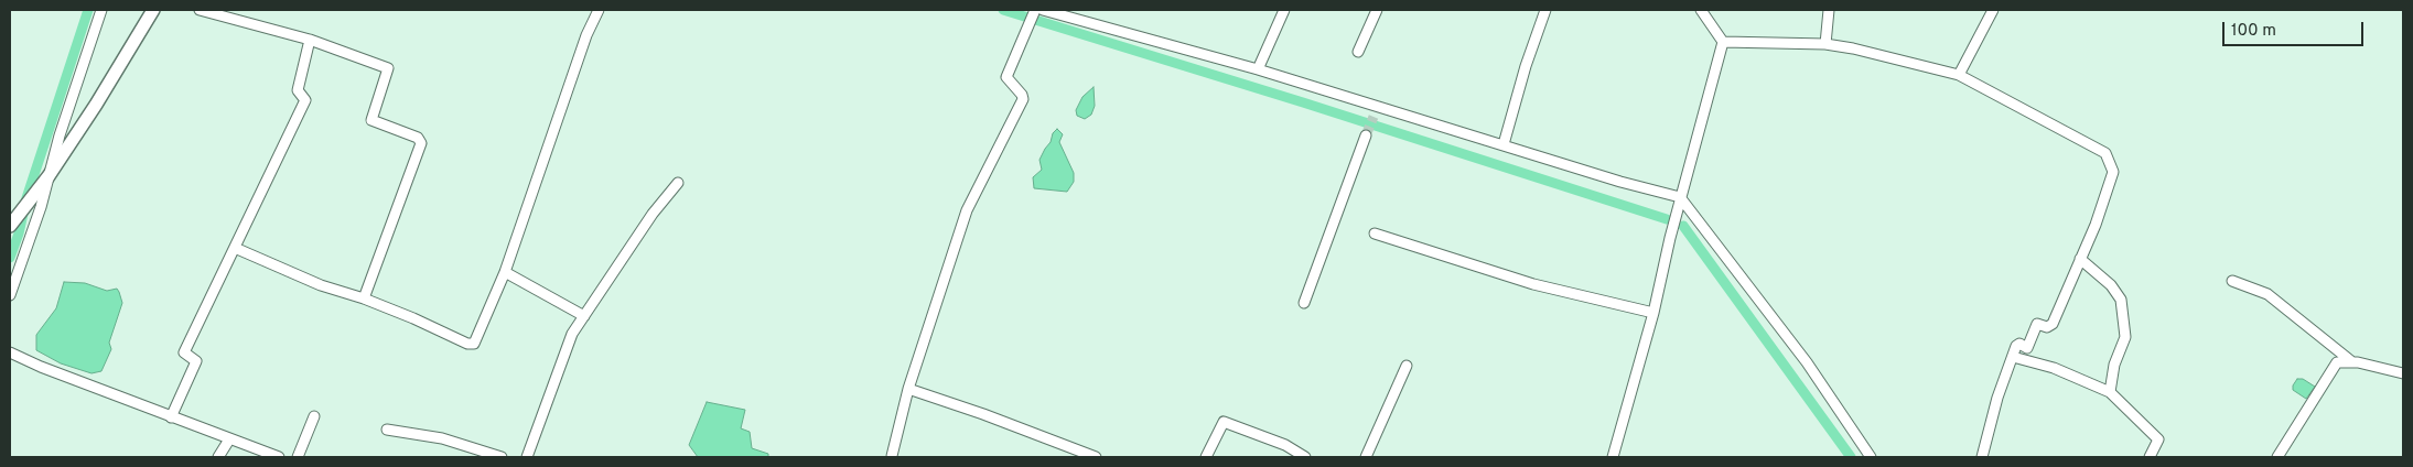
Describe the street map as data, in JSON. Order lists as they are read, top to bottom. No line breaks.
{"scale_bar":"100 m"}
